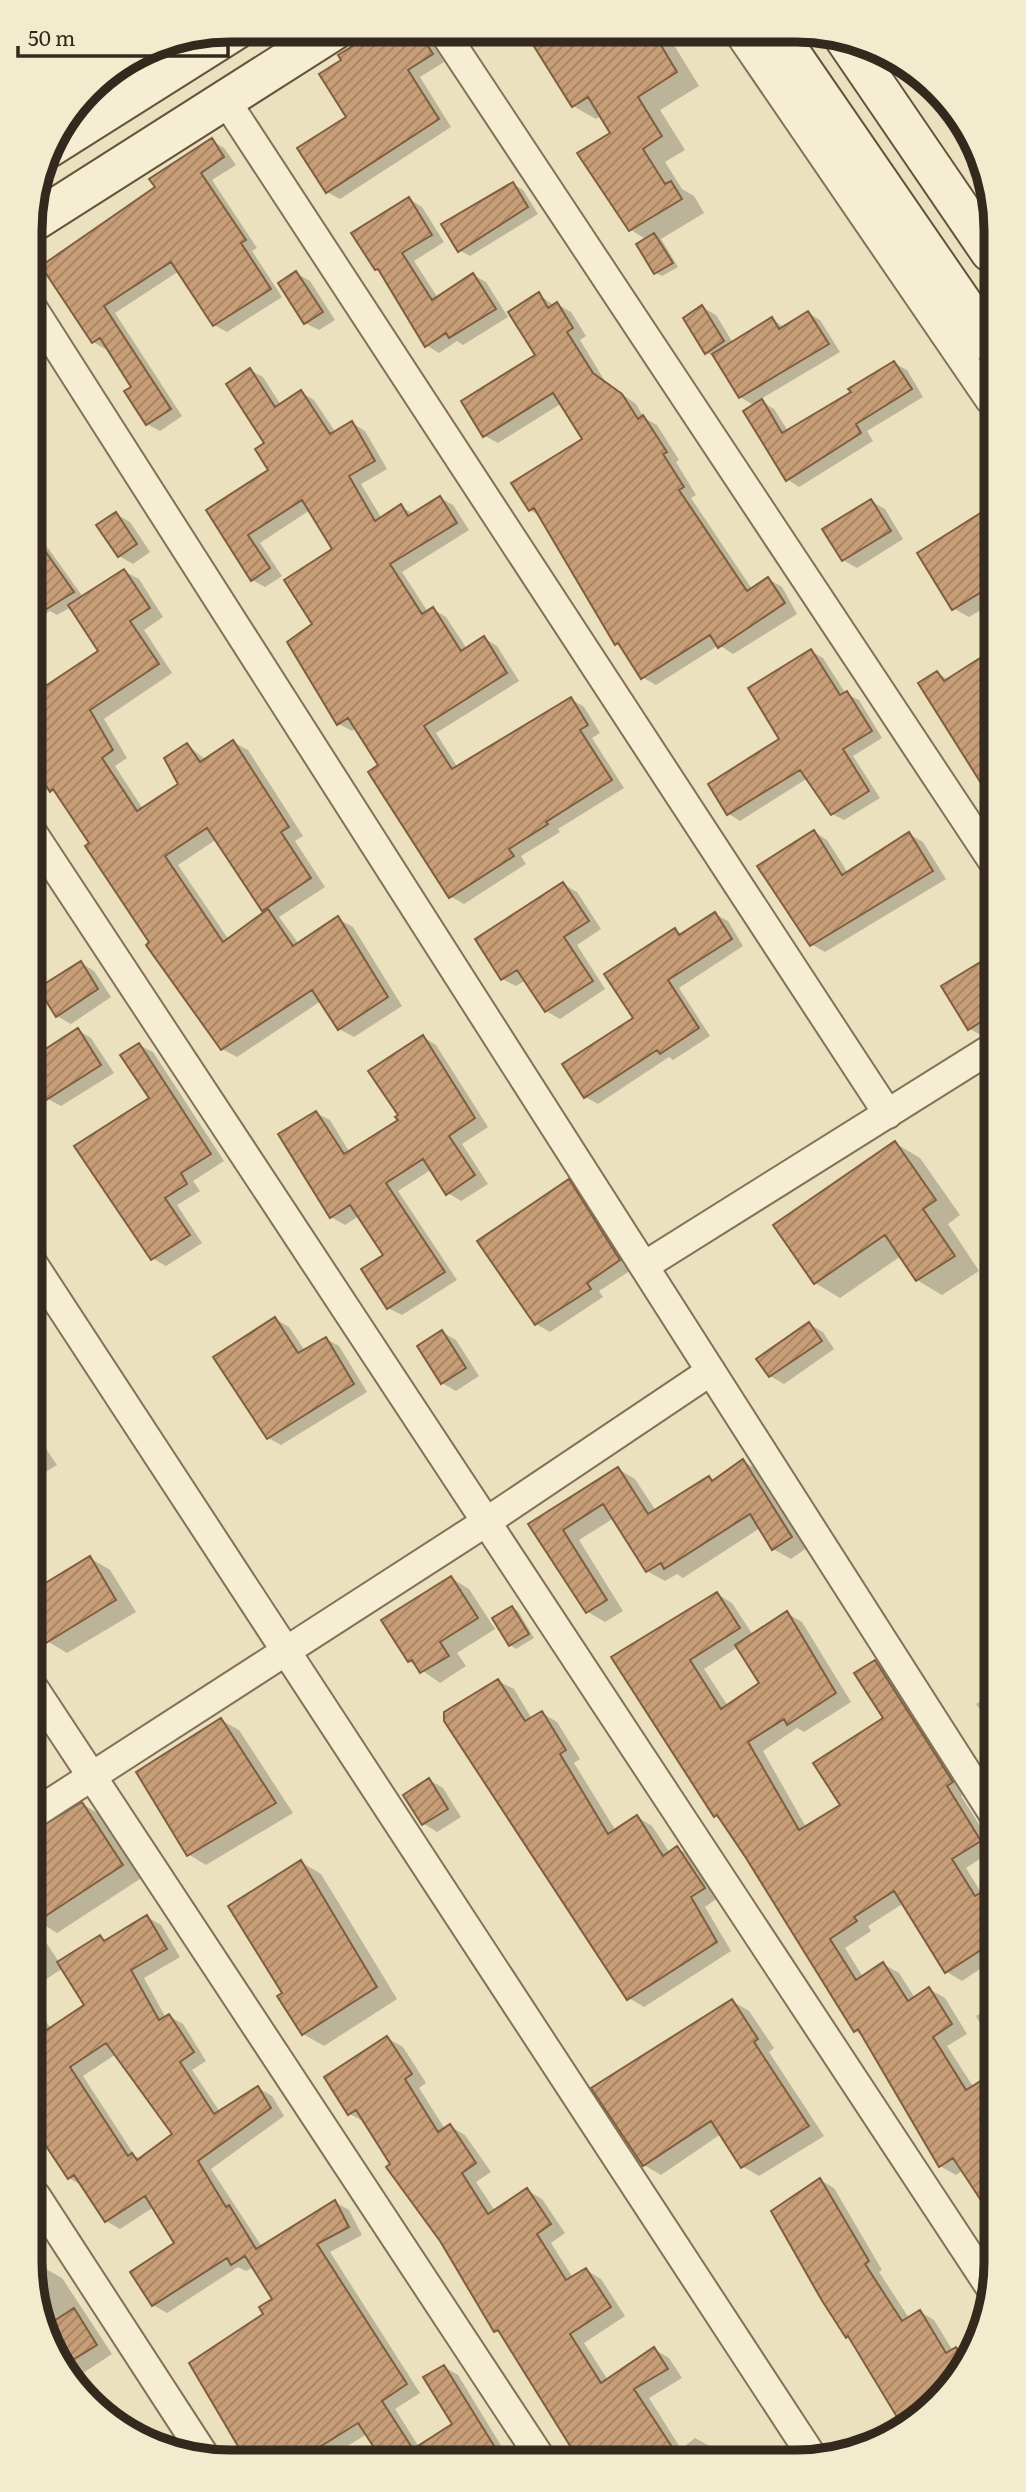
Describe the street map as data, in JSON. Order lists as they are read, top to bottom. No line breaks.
{"scale_bar":"50 m"}
